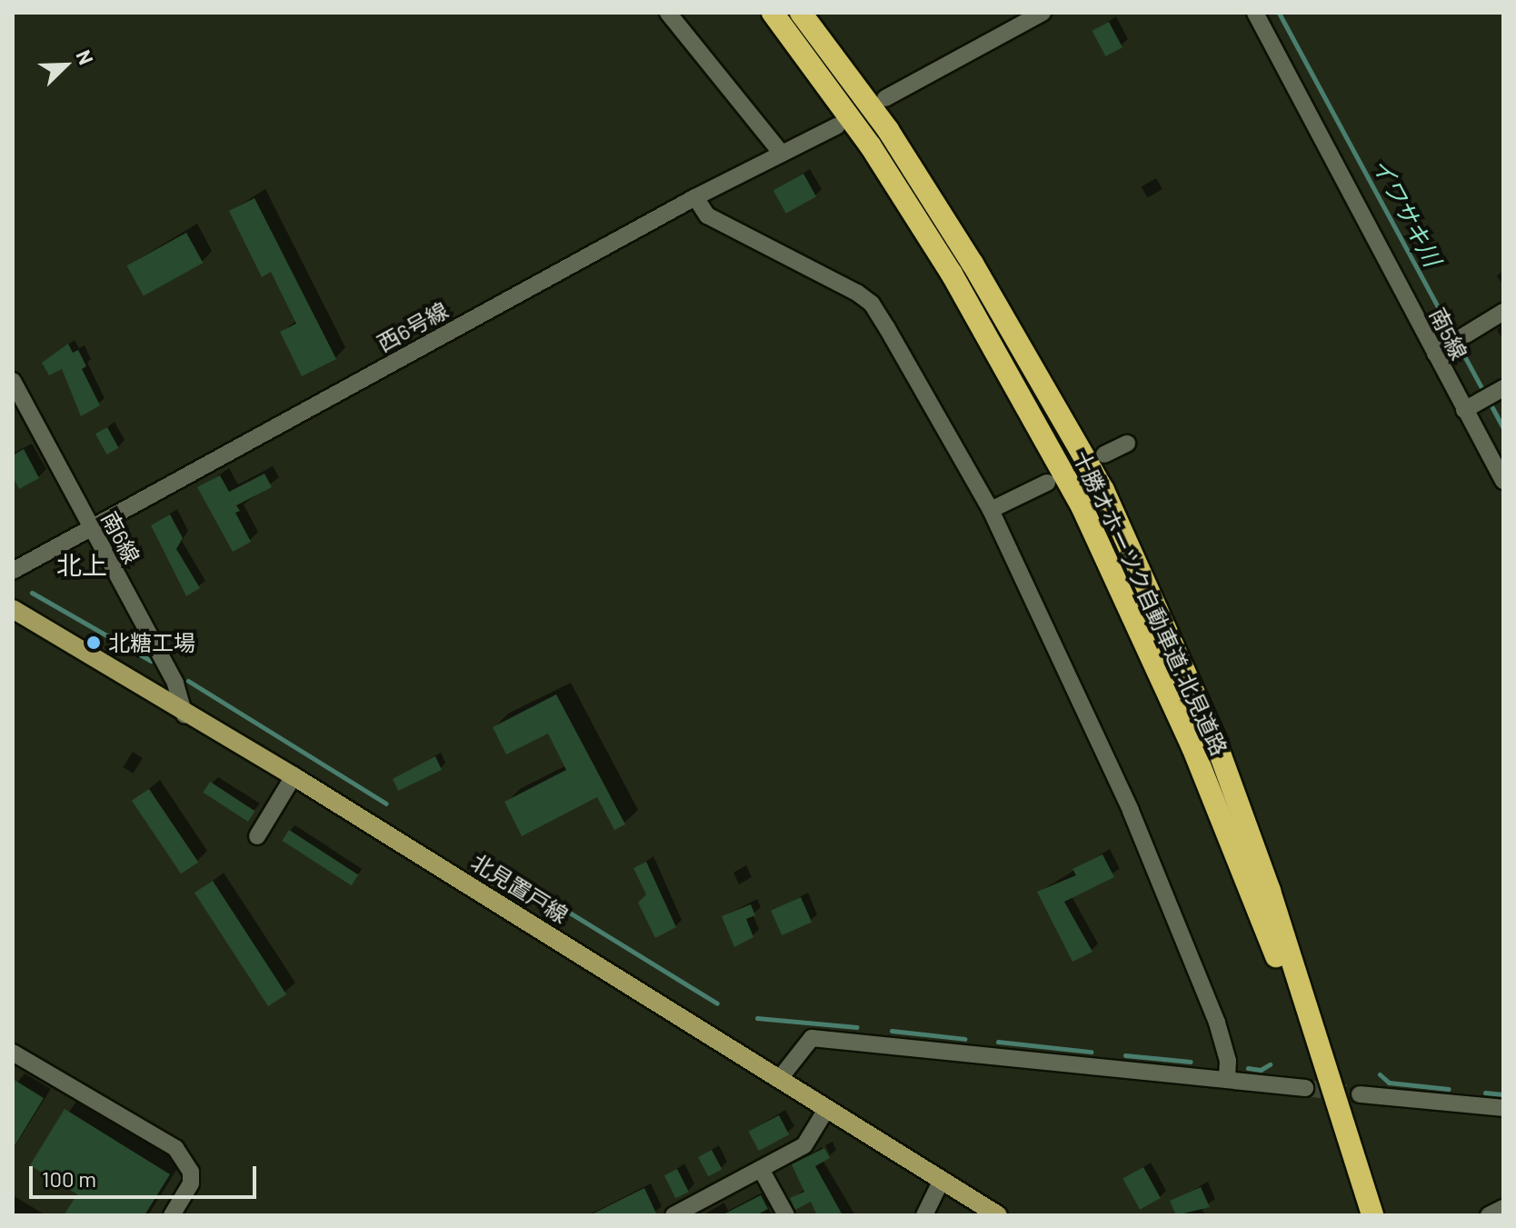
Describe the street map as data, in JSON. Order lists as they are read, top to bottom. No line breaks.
{"streets":{"highway":["十勝オホーツク自動車道;北見道路"],"main road":["北見置戸線"],"street":["西6号線","南5線","南6線"]},"crossings":[["西6号線","南6線"],["南6線","北見置戸線"]],"districts":["北上"],"water":["イワサキ川"],"places":["北糖工場"],"scale_bar":"100 m","north":"top right"}
